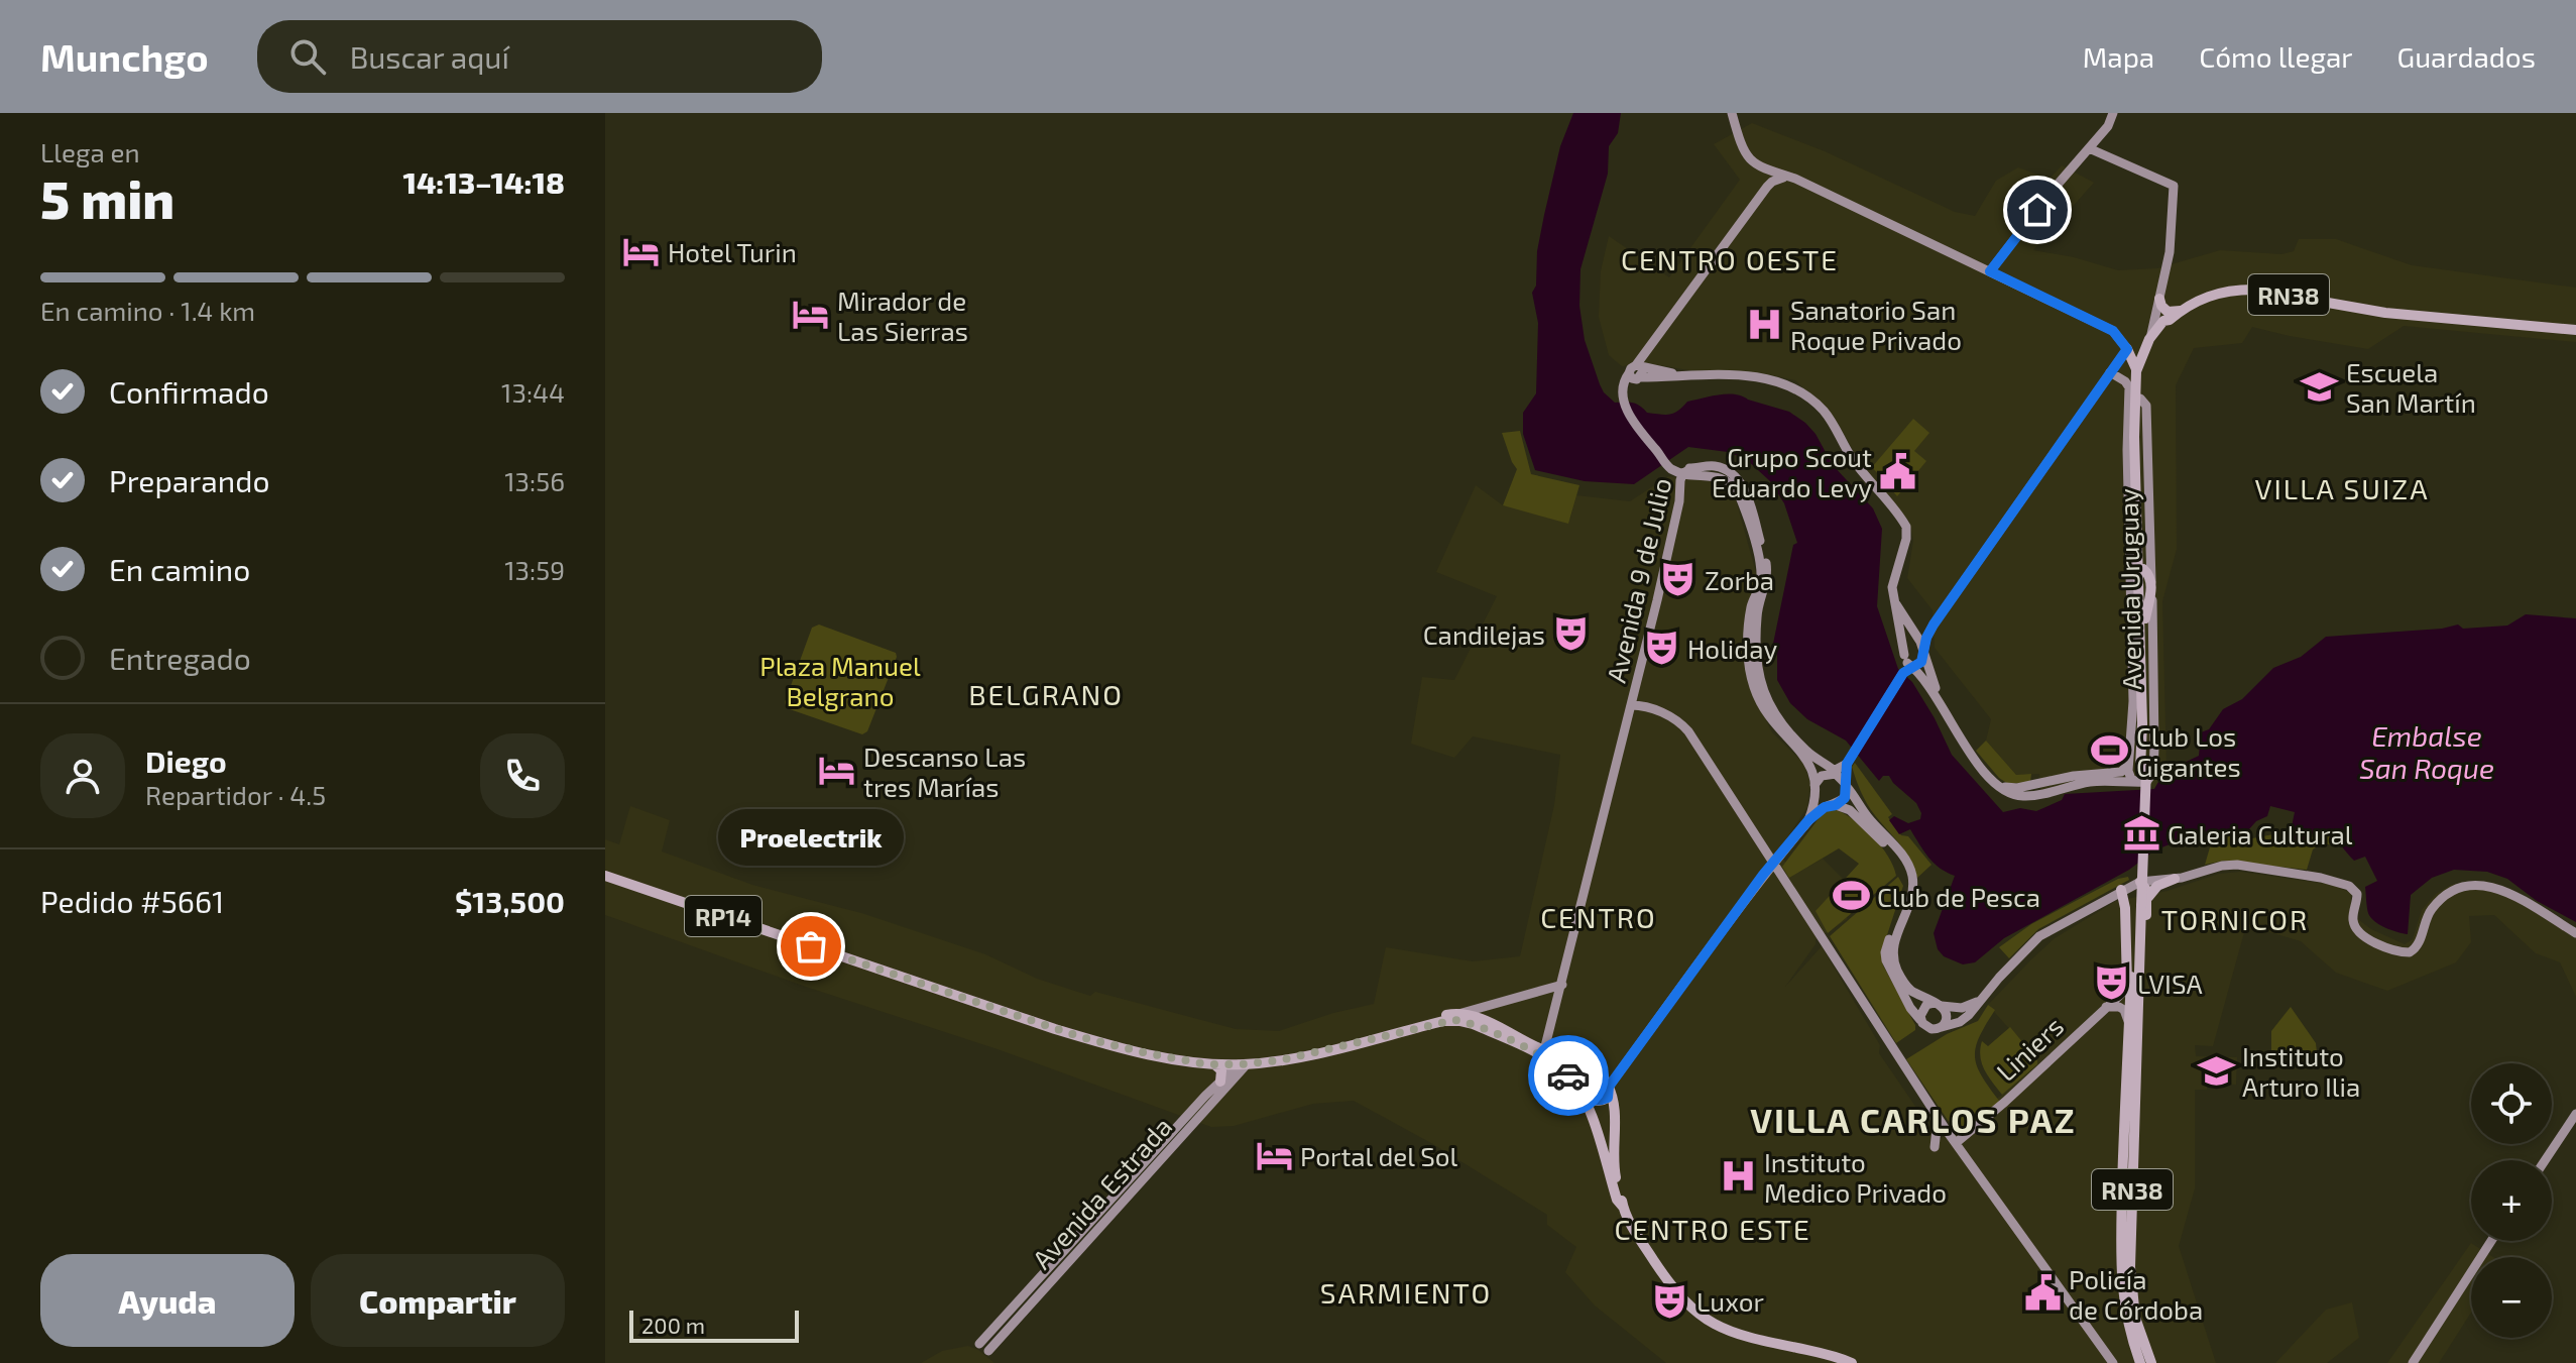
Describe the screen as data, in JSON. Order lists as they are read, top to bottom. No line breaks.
{"streets":{"main road":["RN38","Avenida 9 de Julio","Avenida Uruguay","RP14","Liniers","Avenida Estrada"]},"crossings":[["RN38","Avenida Uruguay"],["RN38","Liniers"],["Avenida 9 de Julio","RP14"],["RP14","Avenida Estrada"]],"districts":["CENTRO OESTE","VILLA SUIZA","BELGRANO","CENTRO","TORNICOR","VILLA CARLOS PAZ","CENTRO ESTE","SARMIENTO"],"water":["Embalse San Roque"],"parks":["Plaza Manuel Belgrano"],"places":{"hotel":["Hotel Turin","Mirador de Las Sierras","Descanso Las tres Marías","Portal del Sol"],"hospital":["Sanatorio San Roque Privado","Instituto Medico Privado"],"school or university":["Escuela San Martín","Instituto Arturo Ilia"],"public building":["Grupo Scout Eduardo Levy","Policía de Córdoba"],"theatre":["Zorba","Candilejas","Holiday","LVISA","Luxor"],"sports":["Club Los Gigantes","Club de Pesca"],"museum":["Galeria Cultural"],"other":["Proelectrik"]},"scale_bar":"200 m","page":{"header":"Munchgo","search":"Buscar aquí","nav":["Mapa","Cómo llegar","Guardados"],"heading":["5 min","Llega en","14:13–14:18"],"panel":["Diego","Repartidor · 4.5","Pedido #5661","$13,500"],"bar":"En camino · 1.4 km","list":[["Confirmado","13:44"],["Preparando","13:56"],["En camino","13:59"],"Entregado"],"bubble":"Proelectrik","map_buttons":["+","−"],"buttons":["Ayuda","Compartir"],"scale":"200 m"}}
